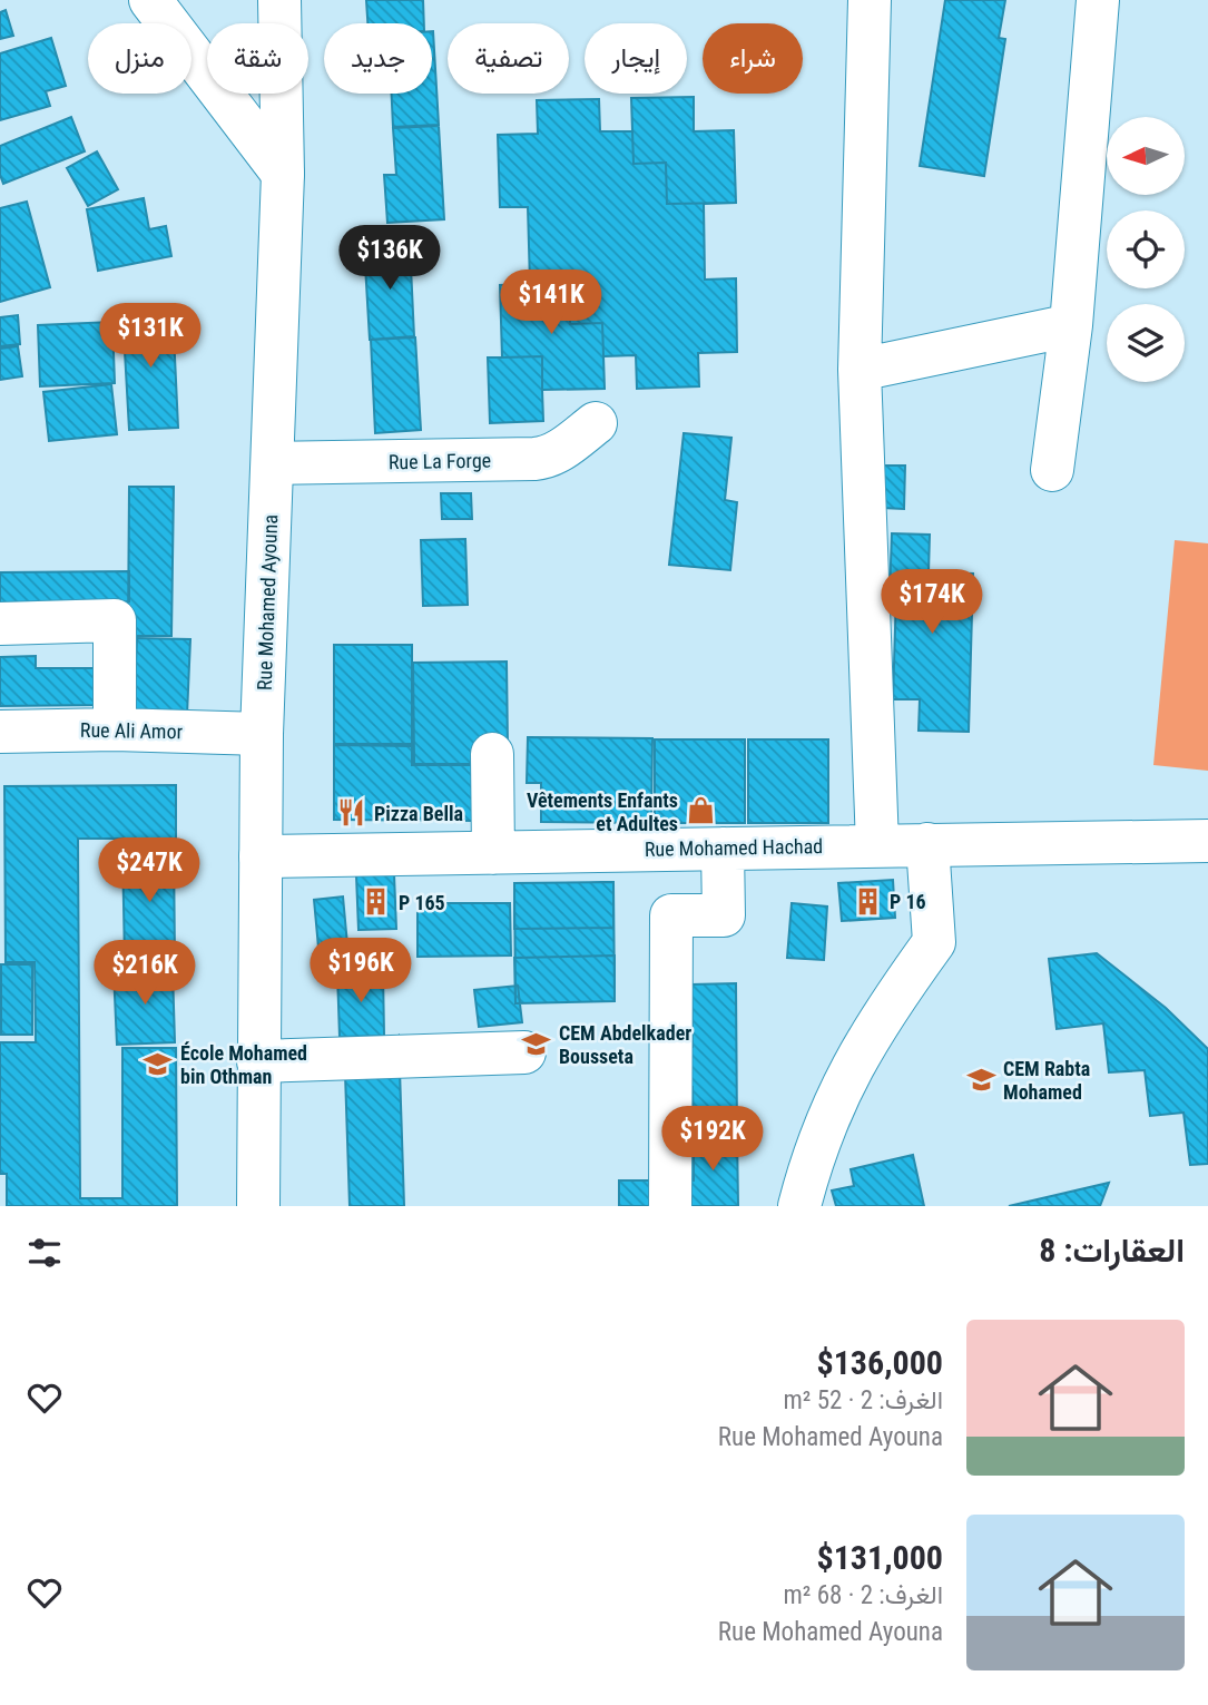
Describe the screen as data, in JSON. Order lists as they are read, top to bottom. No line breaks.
{"streets":{"street":["Rue La Forge","Rue Mohamed Ayouna","Rue Ali Amor","Rue Mohamed Hachad"]},"crossings":[["Rue La Forge","Rue Mohamed Ayouna"],["Rue Mohamed Ayouna","Rue Ali Amor"],["Rue Mohamed Ayouna","Rue Mohamed Hachad"]],"places":{"shop":["Vêtements Enfants et Adultes"],"restaurant":["Pizza Bella"],"building":["P 16","P 165"],"school or university":["CEM Abdelkader Bousseta","École Mohamed bin Othman","CEM Rabta Mohamed"]},"north":"left","page":{"chip":["شراء","إيجار","تصفية","جديد","شقة","منزل"],"price":["$136K","$141K","$131K","$174K","$247K","$196K","$216K","$192K"],"heading":"العقارات: 8","list":[{"name":"$136,000","note":"الغرف: 2 · 52 m² · Rue Mohamed Ayouna"},{"name":"$131,000","note":"الغرف: 2 · 68 m² · Rue Mohamed Ayouna"}]}}
